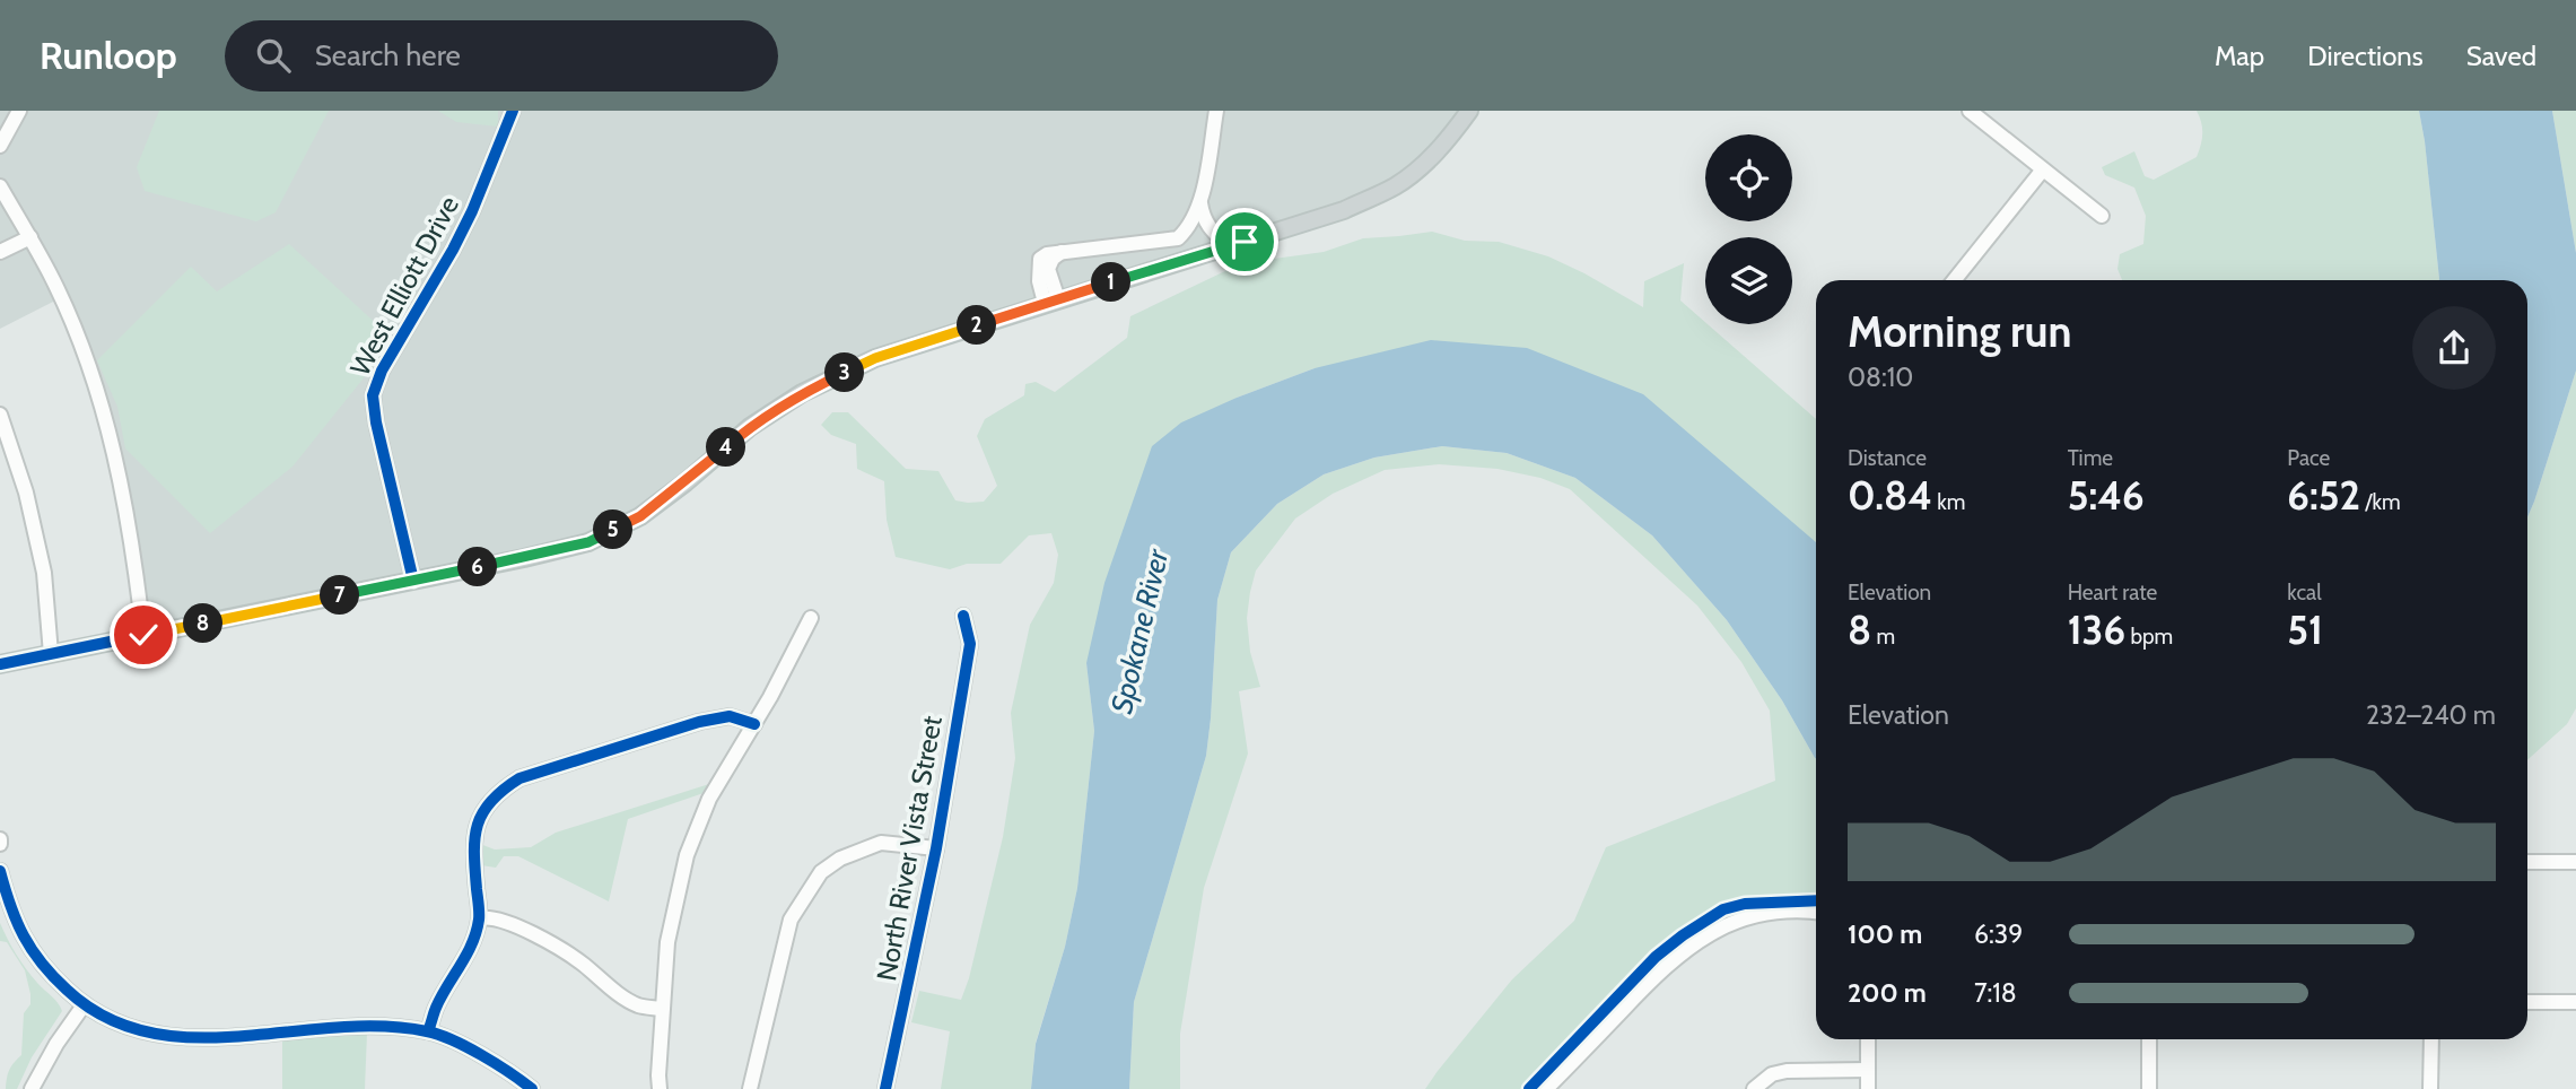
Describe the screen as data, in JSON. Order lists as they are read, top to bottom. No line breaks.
{"streets":{"street":["West Elliott Drive","North River Vista Street"]},"water":["Spokane River"],"page":{"header":"Runloop","search":"Search here","nav":["Map","Directions","Saved"],"pins":["1","2","3","4","5","6","7","8"],"heading":["Morning run","08:10"],"stats":[["Distance","0.84 km"],["Time","5:46"],["Pace","6:52 /km"],["Elevation","8 m"],["Heart rate","136 bpm"],["kcal","51"]],"chart":["Elevation","232–240 m"],"list":[{"name":"100 m","note":"6:39"},{"name":"200 m","note":"7:18"}]}}
